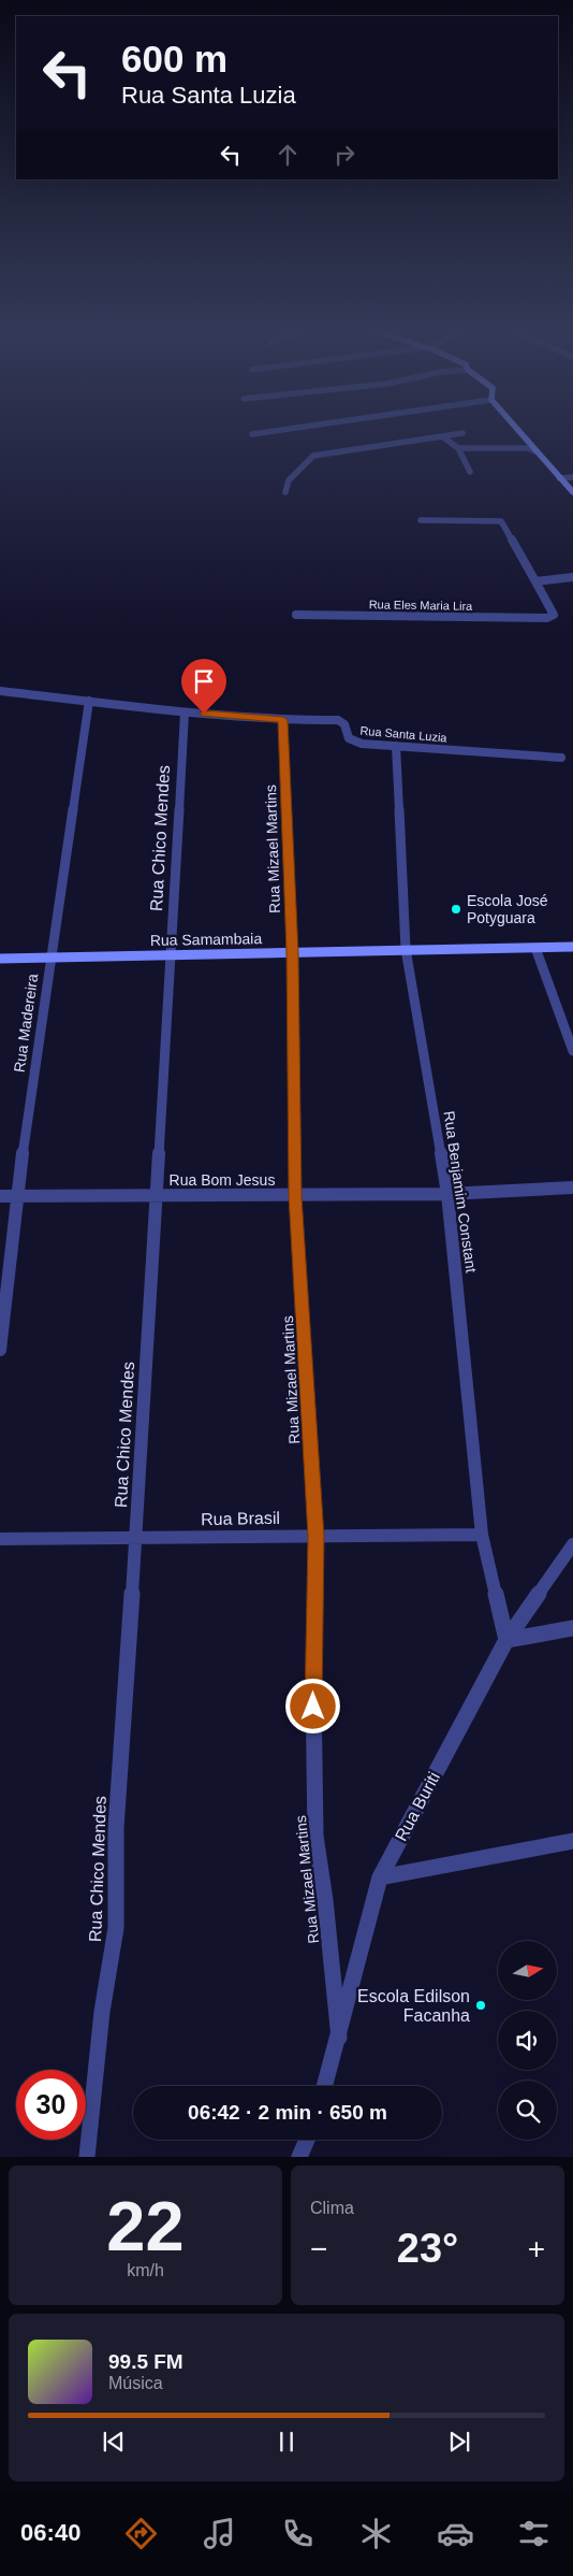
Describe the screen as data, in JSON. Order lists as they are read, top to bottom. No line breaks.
{"streets":{"street":["Rua Eles Maria Lira","Rua Santa Luzia","Rua Chico Mendes","Rua Mizael Martins","Rua Samambaia","Rua Madereira","Rua Bom Jesus","Rua Benjamim Constant","Rua Brasil","Rua Buriti"]},"crossings":[["Rua Santa Luzia","Rua Chico Mendes"],["Rua Santa Luzia","Rua Mizael Martins"],["Rua Santa Luzia","Rua Madereira"],["Rua Santa Luzia","Rua Benjamim Constant"],["Rua Chico Mendes","Rua Samambaia"],["Rua Chico Mendes","Rua Bom Jesus"],["Rua Chico Mendes","Rua Brasil"],["Rua Mizael Martins","Rua Samambaia"],["Rua Mizael Martins","Rua Bom Jesus"],["Rua Mizael Martins","Rua Brasil"],["Rua Mizael Martins","Rua Buriti"],["Rua Samambaia","Rua Madereira"],["Rua Samambaia","Rua Benjamim Constant"],["Rua Madereira","Rua Bom Jesus"],["Rua Bom Jesus","Rua Benjamim Constant"],["Rua Benjamim Constant","Rua Brasil"],["Rua Benjamim Constant","Rua Buriti"]],"places":["Escola José Potyguara","Escola Edilson Facanha"],"north":"right","page":{"turn":["600 m","Rua Santa Luzia"],"limit":"30","trip":"06:42 · 2 min · 650 m","tile":[["22","km/h"],"Clima"],"heat":["−","23°","+"],"song":["99.5 FM","Música"],"tabs":"06:40"}}
